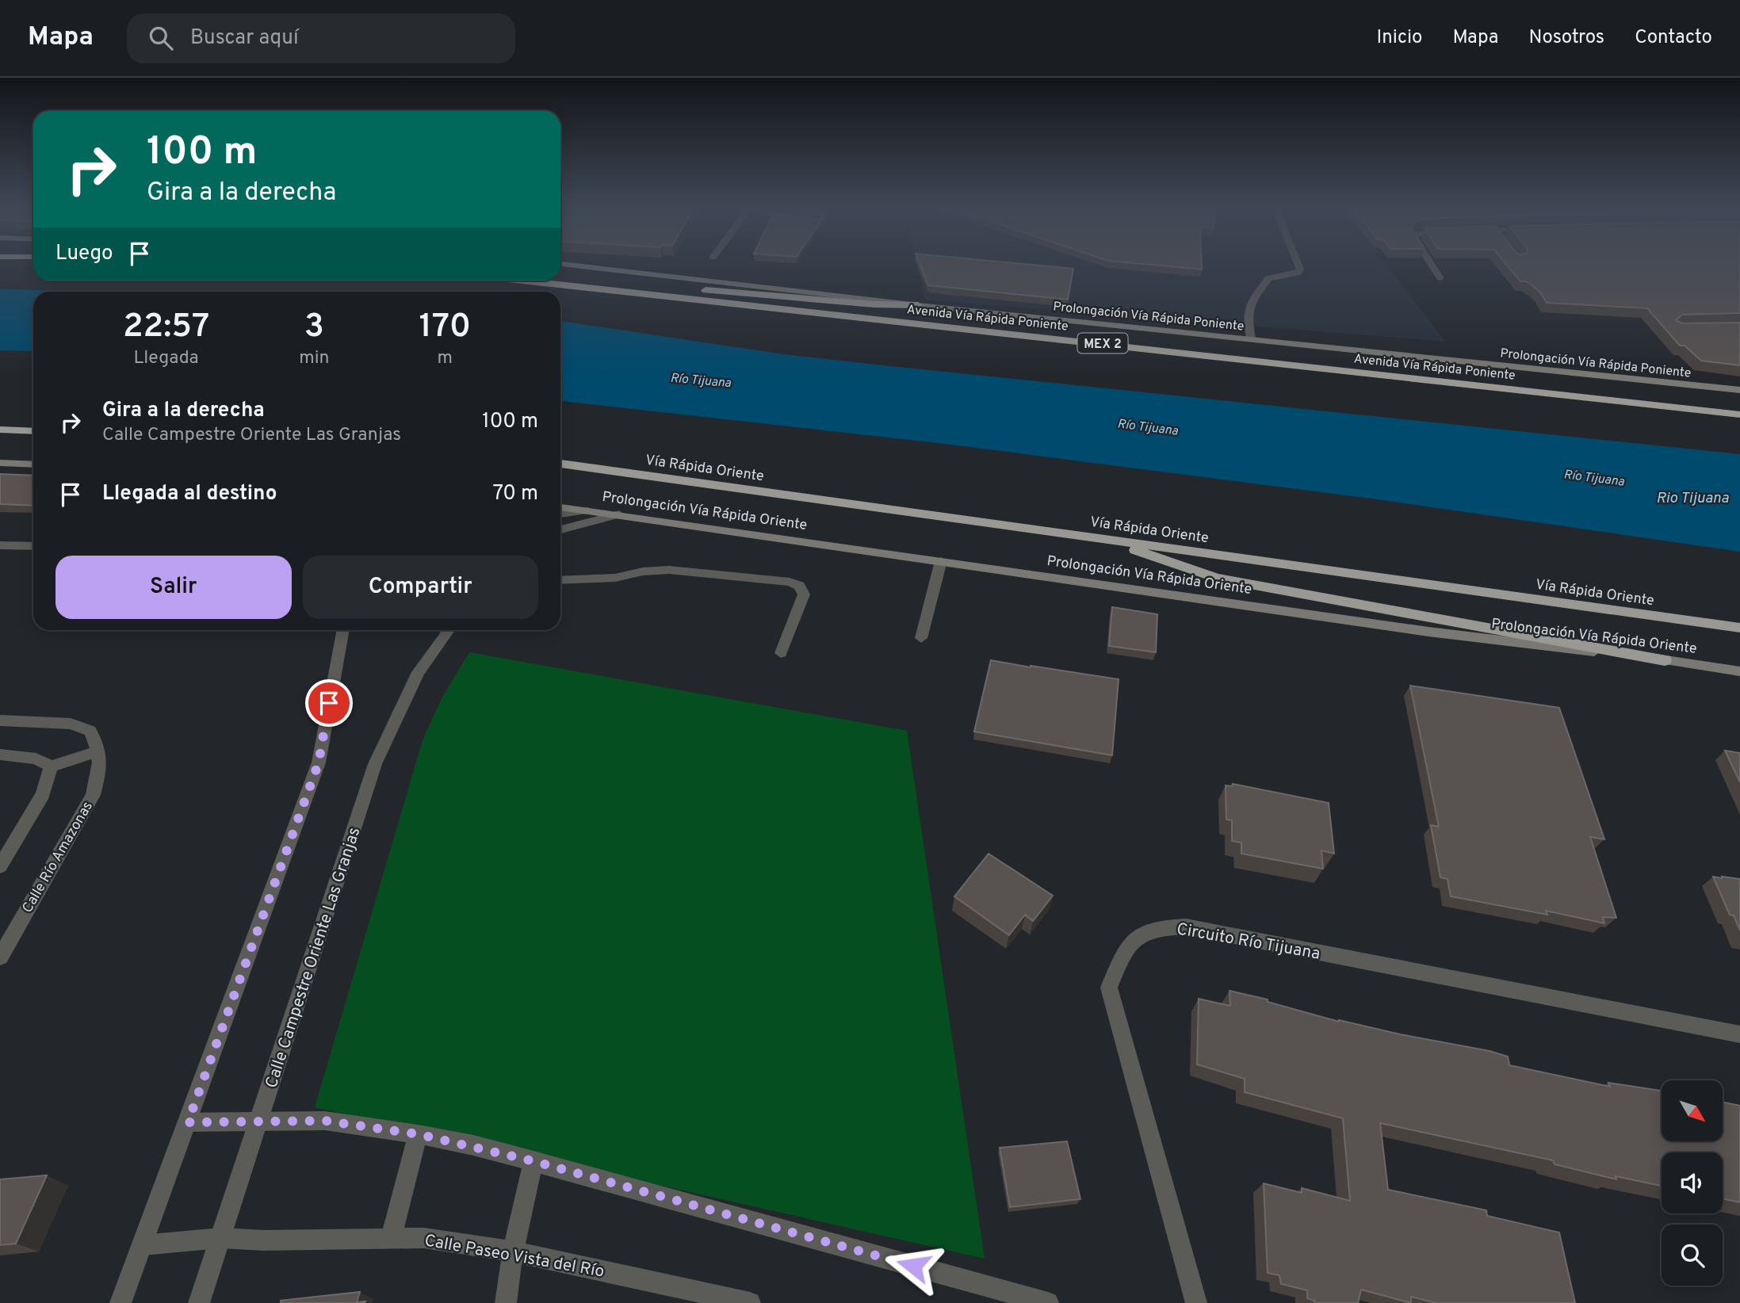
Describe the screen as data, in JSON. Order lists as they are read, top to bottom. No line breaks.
{"streets":{"highway":["Avenida Vía Rápida Poniente","MEX 2","Vía Rápida Oriente"],"main road":["Prolongación Vía Rápida Poniente","Prolongación Vía Rápida Oriente"],"street":["Calle Río Amazonas","Circuito Río Tijuana","Calle Campestre Oriente Las Granjas","Calle Paseo Vista del Río"]},"crossings":[["Calle Campestre Oriente Las Granjas","Calle Paseo Vista del Río"]],"water":["Río Tijuana","Rio Tijuana"],"north":"bottom right","page":{"header":"Mapa","search":"Buscar aquí","nav":["Inicio","Mapa","Nosotros","Contacto"],"turn":["100 m","Gira a la derecha"],"then":"Luego","eta":["22:57","Llegada","3","min","170","m"],"list":[{"name":"Gira a la derecha","note":"Calle Campestre Oriente Las Granjas","value":"100 m"},{"name":"Llegada al destino","value":"70 m"}],"buttons":["Salir","Compartir"]}}
